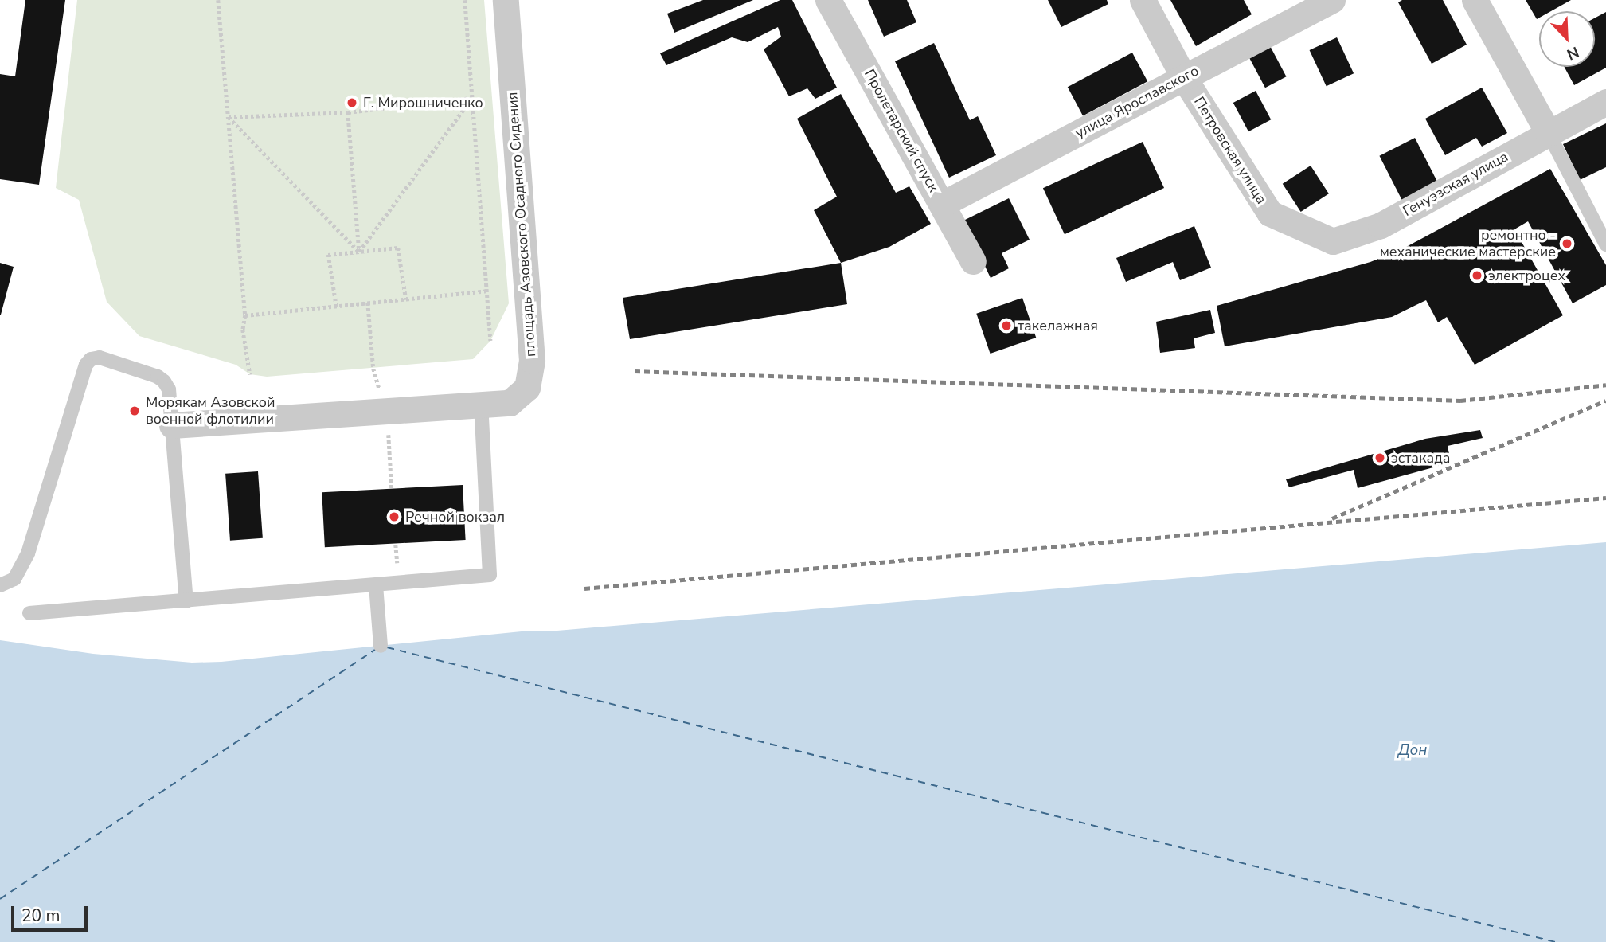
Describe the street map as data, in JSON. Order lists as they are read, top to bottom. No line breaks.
{"streets":{"street":["улица Ярославского","Пролетарский спуск","Петровская улица","Генуэзская улица","площадь Азовского Осадного Сидения"]},"crossings":[["улица Ярославского","Пролетарский спуск"],["улица Ярославского","Петровская улица"],["Петровская улица","Генуэзская улица"]],"water":["Дон"],"places":["Г. Мирошниченко","ремонтно - механические мастерские","электроцех","такелажная","Морякам Азовской военной флотилии","эстакада","Речной вокзал"],"scale_bar":"20 m","north":"bottom right"}
